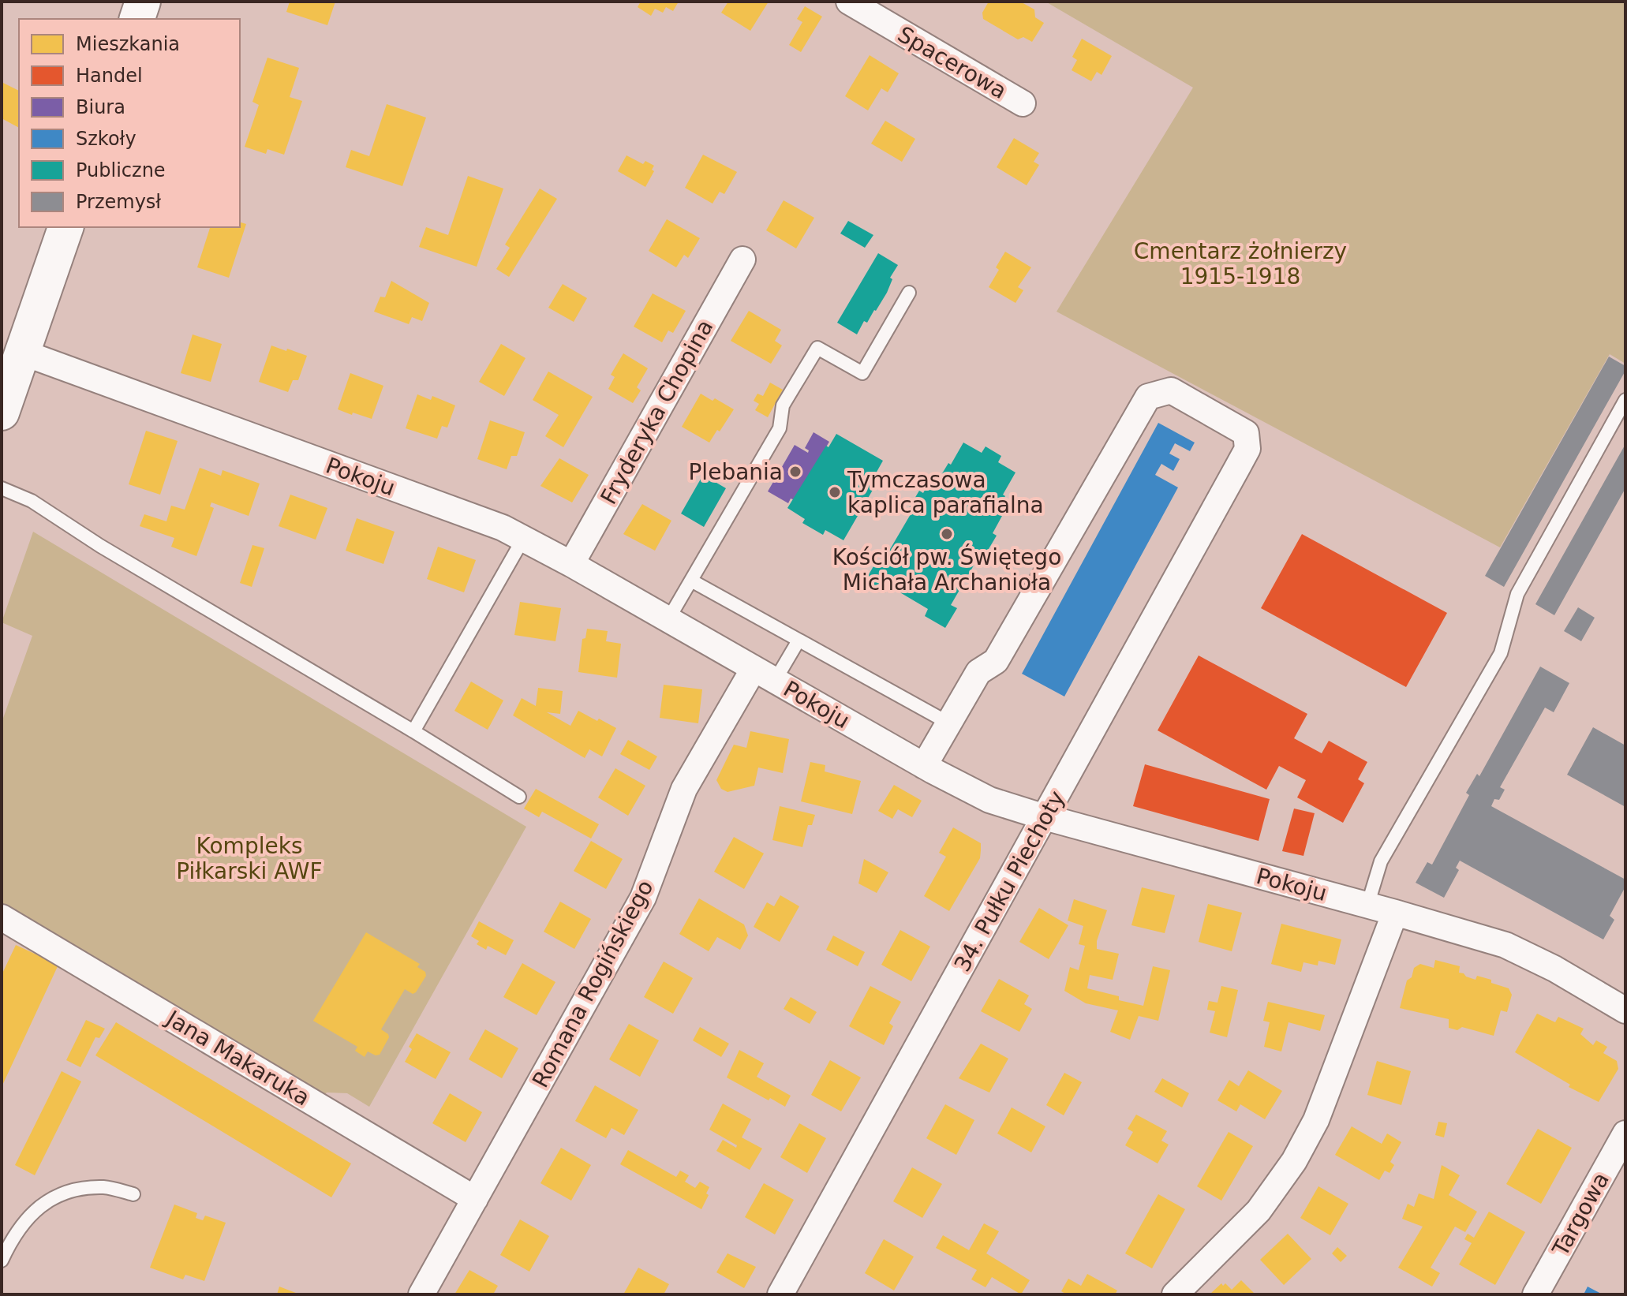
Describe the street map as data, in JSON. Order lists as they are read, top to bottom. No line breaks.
{"streets":{"street":["Spacerowa","Fryderyka Chopina","Pokoju","34. Pułku Piechoty","Romana Rogińskiego","Jana Makaruka","Targowa"]},"crossings":[["Fryderyka Chopina","Pokoju"],["Pokoju","34. Pułku Piechoty"],["Pokoju","Romana Rogińskiego"],["Romana Rogińskiego","Jana Makaruka"]],"parks":["Cmentarz żołnierzy 1915-1918","Kompleks Piłkarski AWF"],"places":["Plebania","Tymczasowa kaplica parafialna","Kościół pw. Świętego Michała Archanioła"],"legend":["Mieszkania","Handel","Biura","Szkoły","Publiczne","Przemysł"]}
